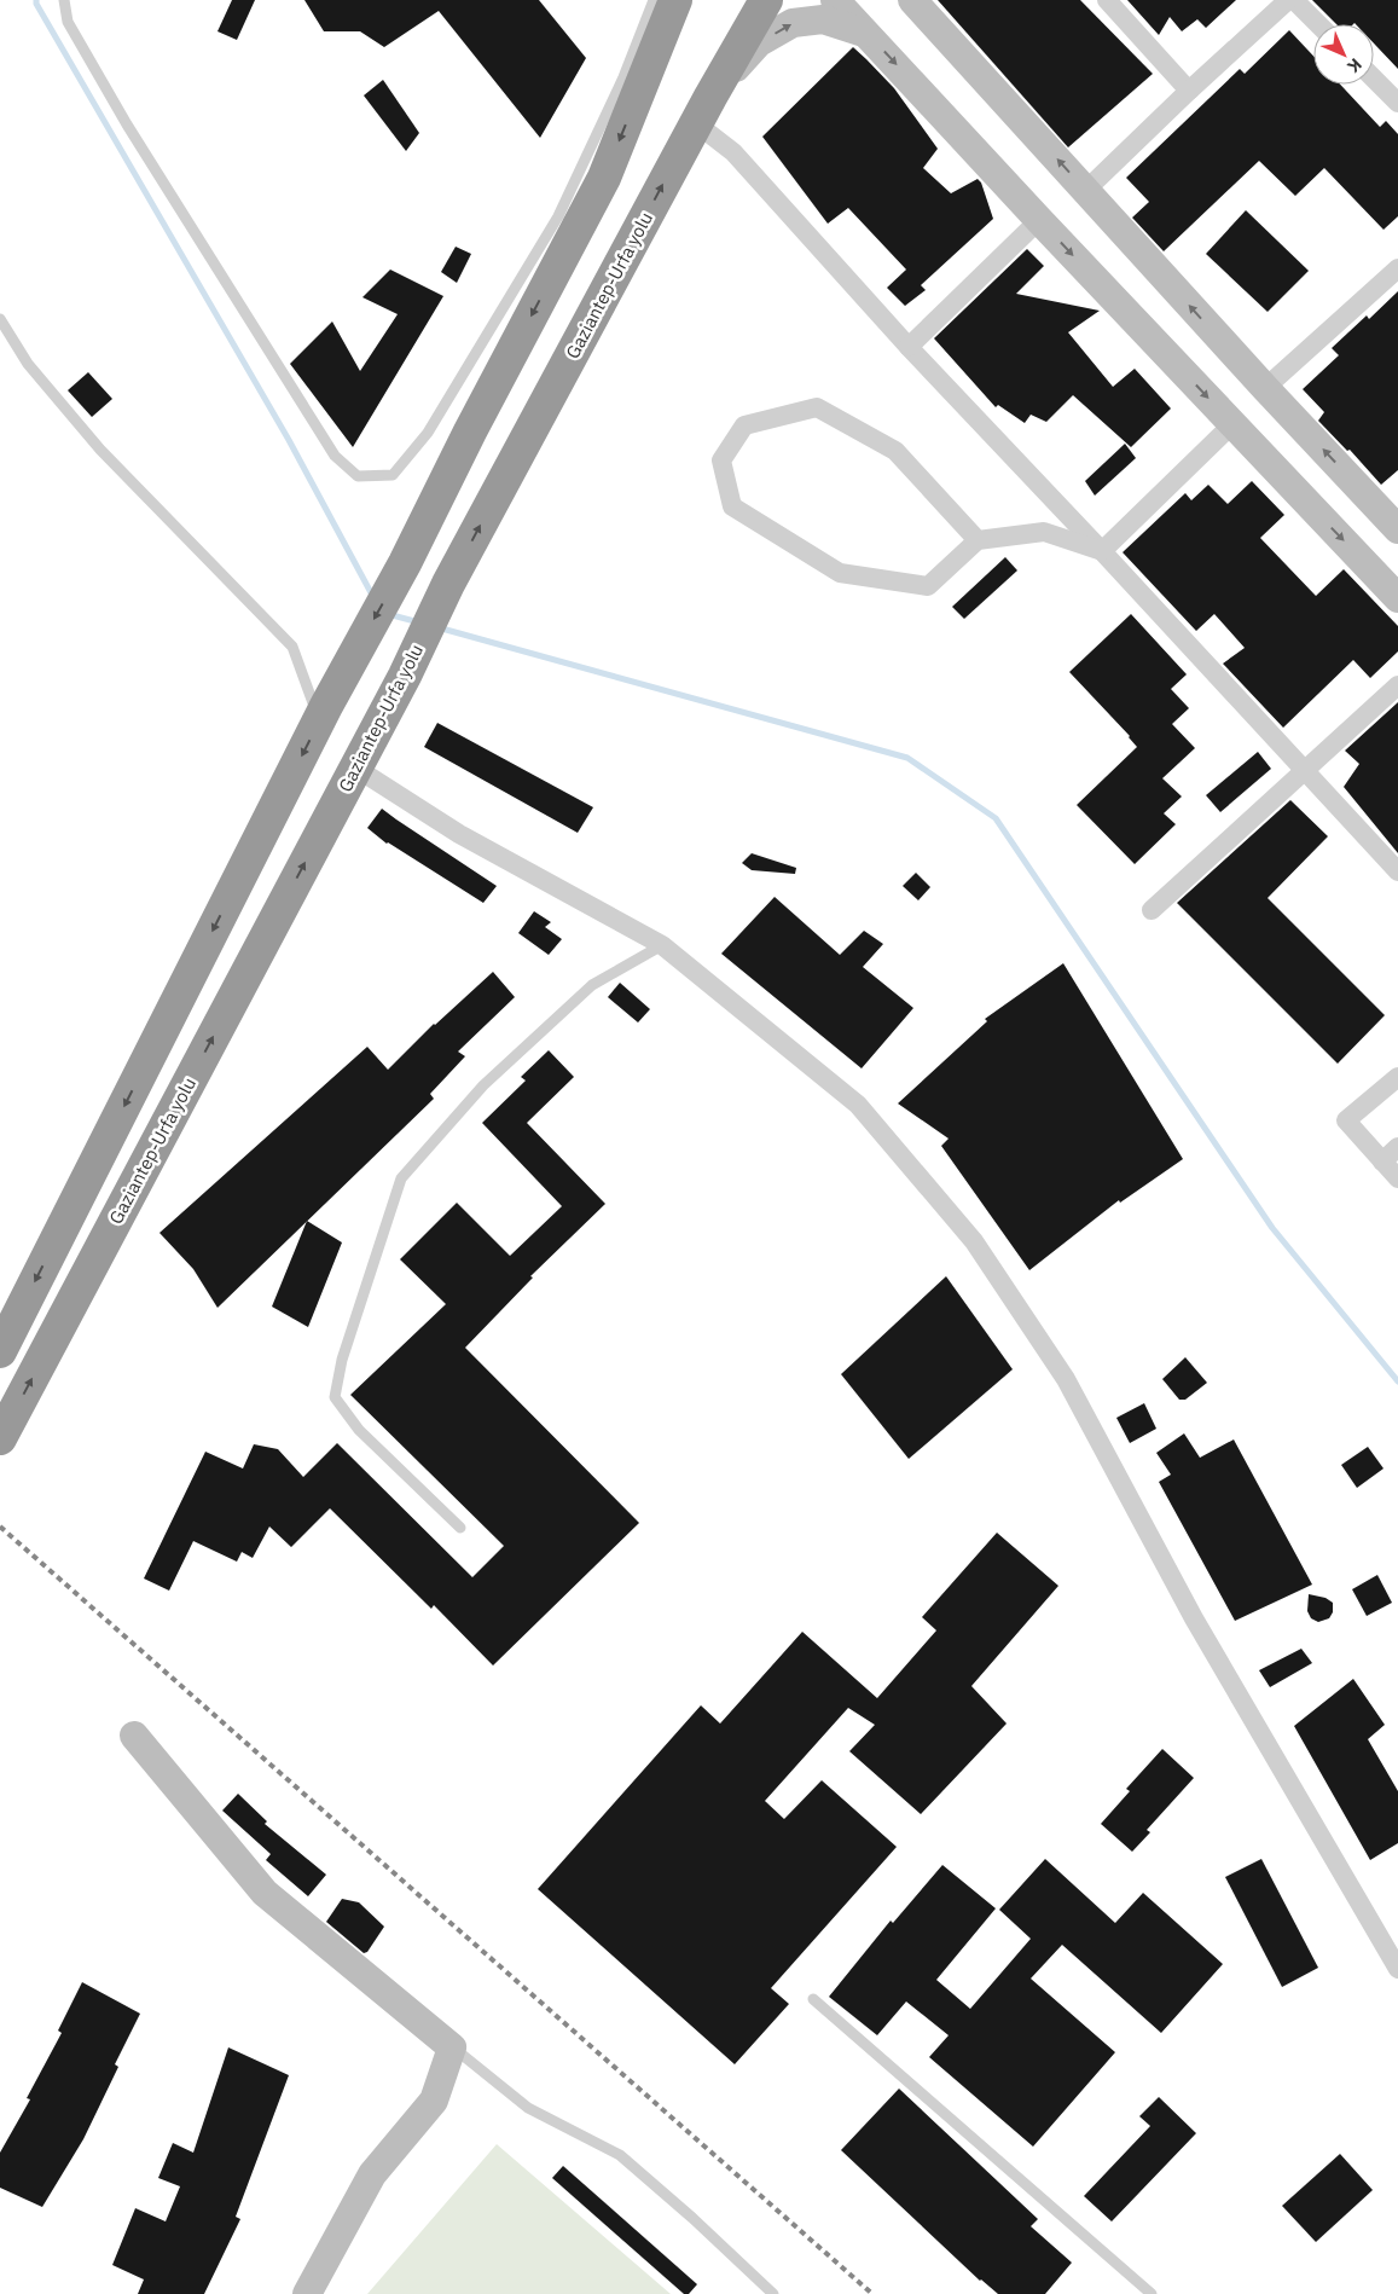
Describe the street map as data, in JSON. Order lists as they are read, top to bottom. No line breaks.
{"streets":{"highway":["Gaziantep-Urfa yolu"]},"north":"bottom right"}
